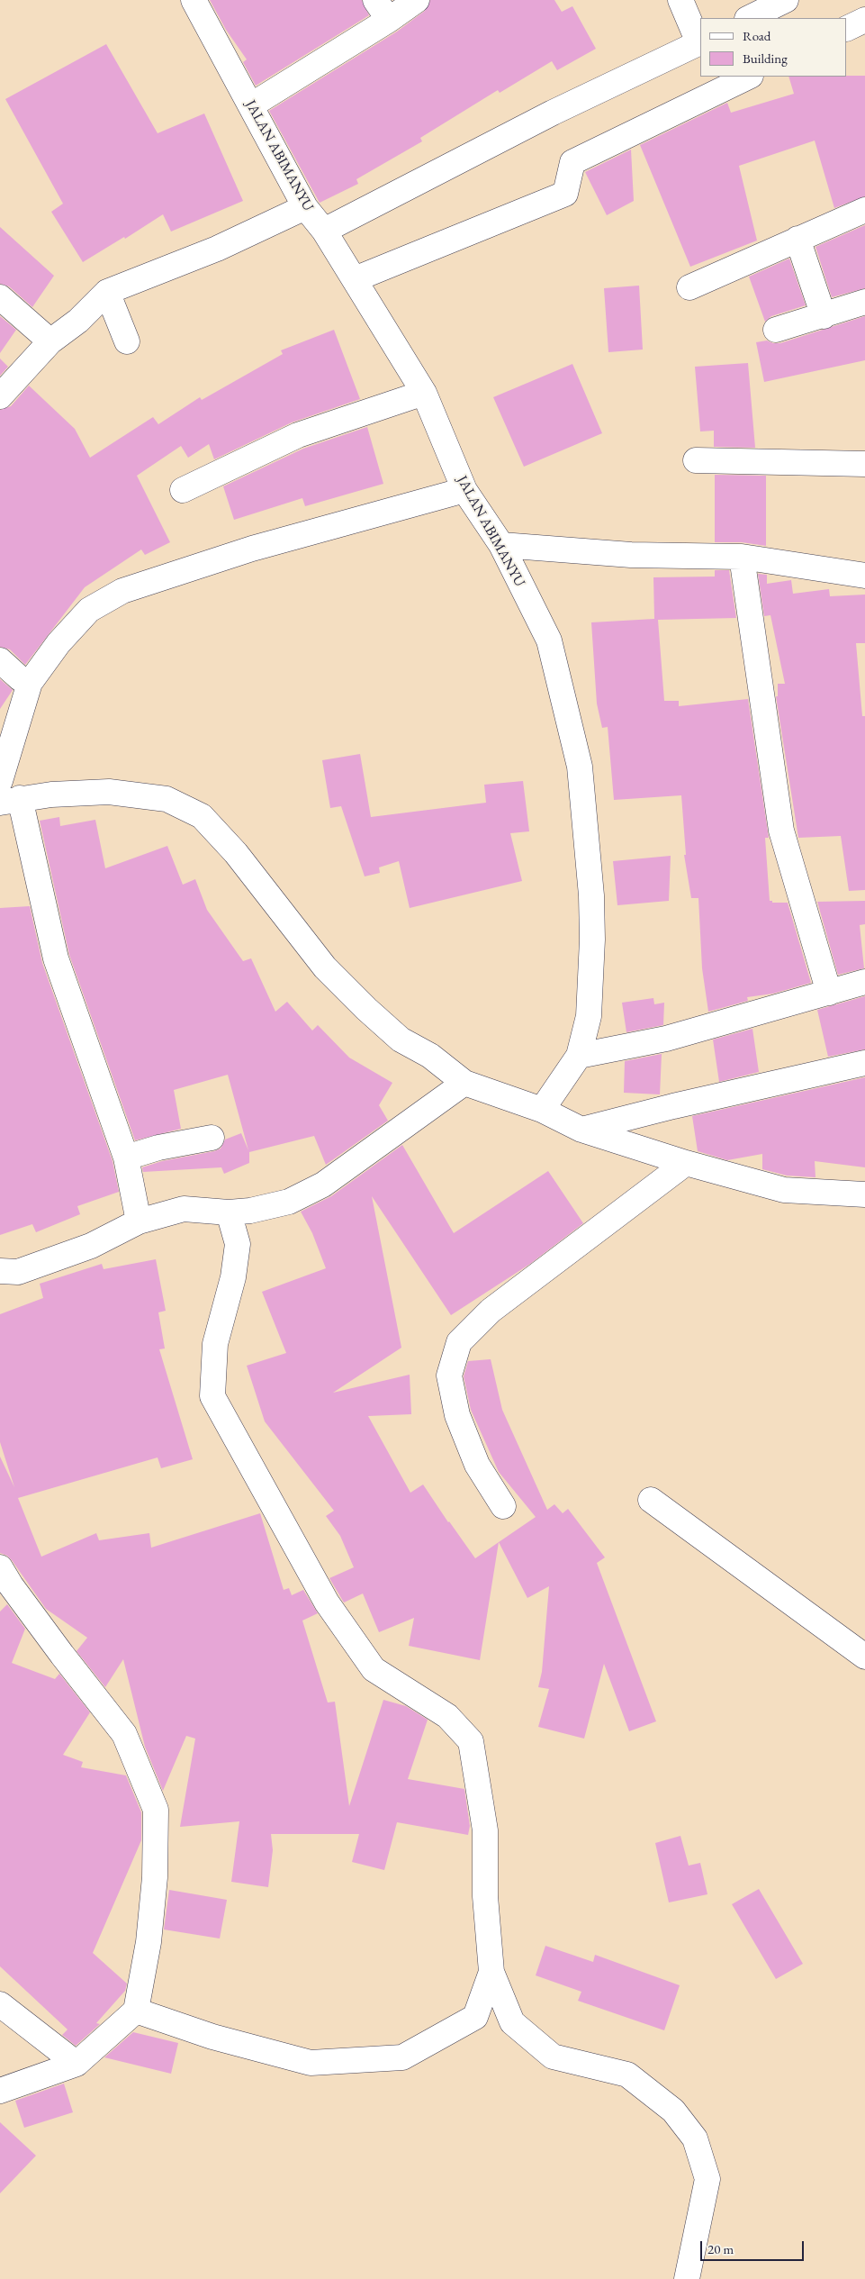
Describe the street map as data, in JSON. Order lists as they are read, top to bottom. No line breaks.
{"streets":{"street":["JALAN ABIMANYU"]},"legend":["Road","Building"],"scale_bar":"20 m"}
